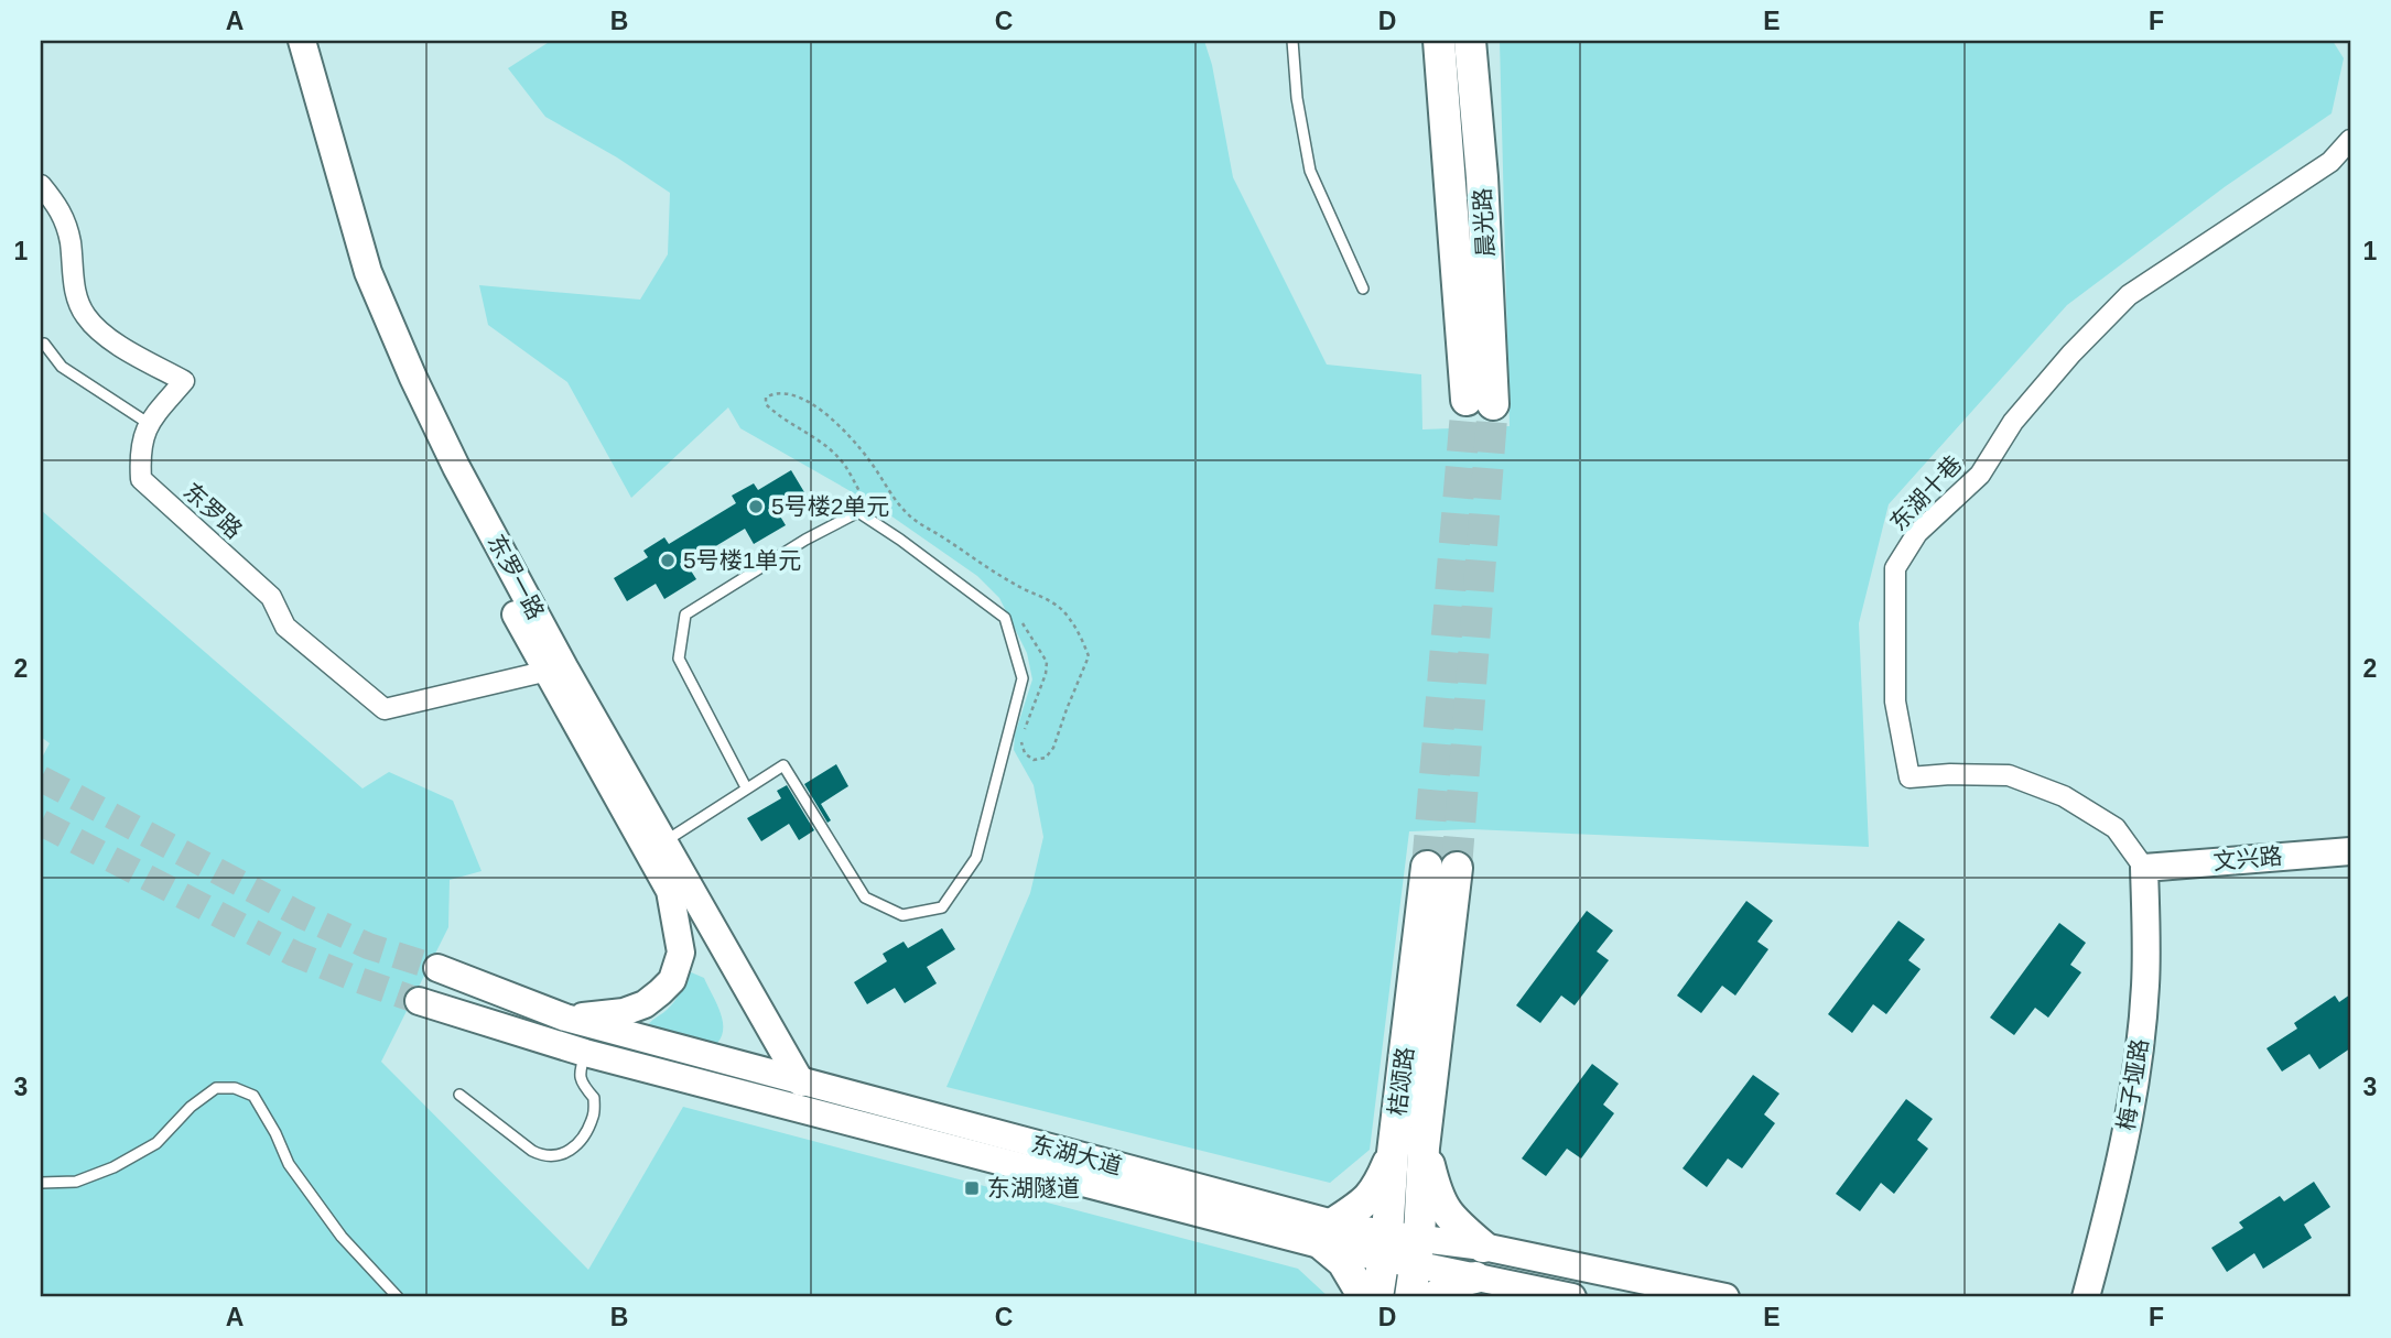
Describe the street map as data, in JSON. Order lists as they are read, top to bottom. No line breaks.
{"streets":{"main road":["晨光路","东罗一路","文兴路","桔颂路","梅子垭路","东湖大道"],"street":["东湖十巷","东罗路"]},"crossings":[["东湖十巷","文兴路"],["东湖十巷","梅子垭路"],["东罗路","东罗一路"],["东罗一路","东湖大道"],["文兴路","梅子垭路"],["桔颂路","东湖大道"]],"places":{"other":["5号楼2单元","5号楼1单元"],"transit":["东湖隧道"]},"grid":{"columns":["A","B","C","D","E","F"],"rows":["1","2","3"]}}
